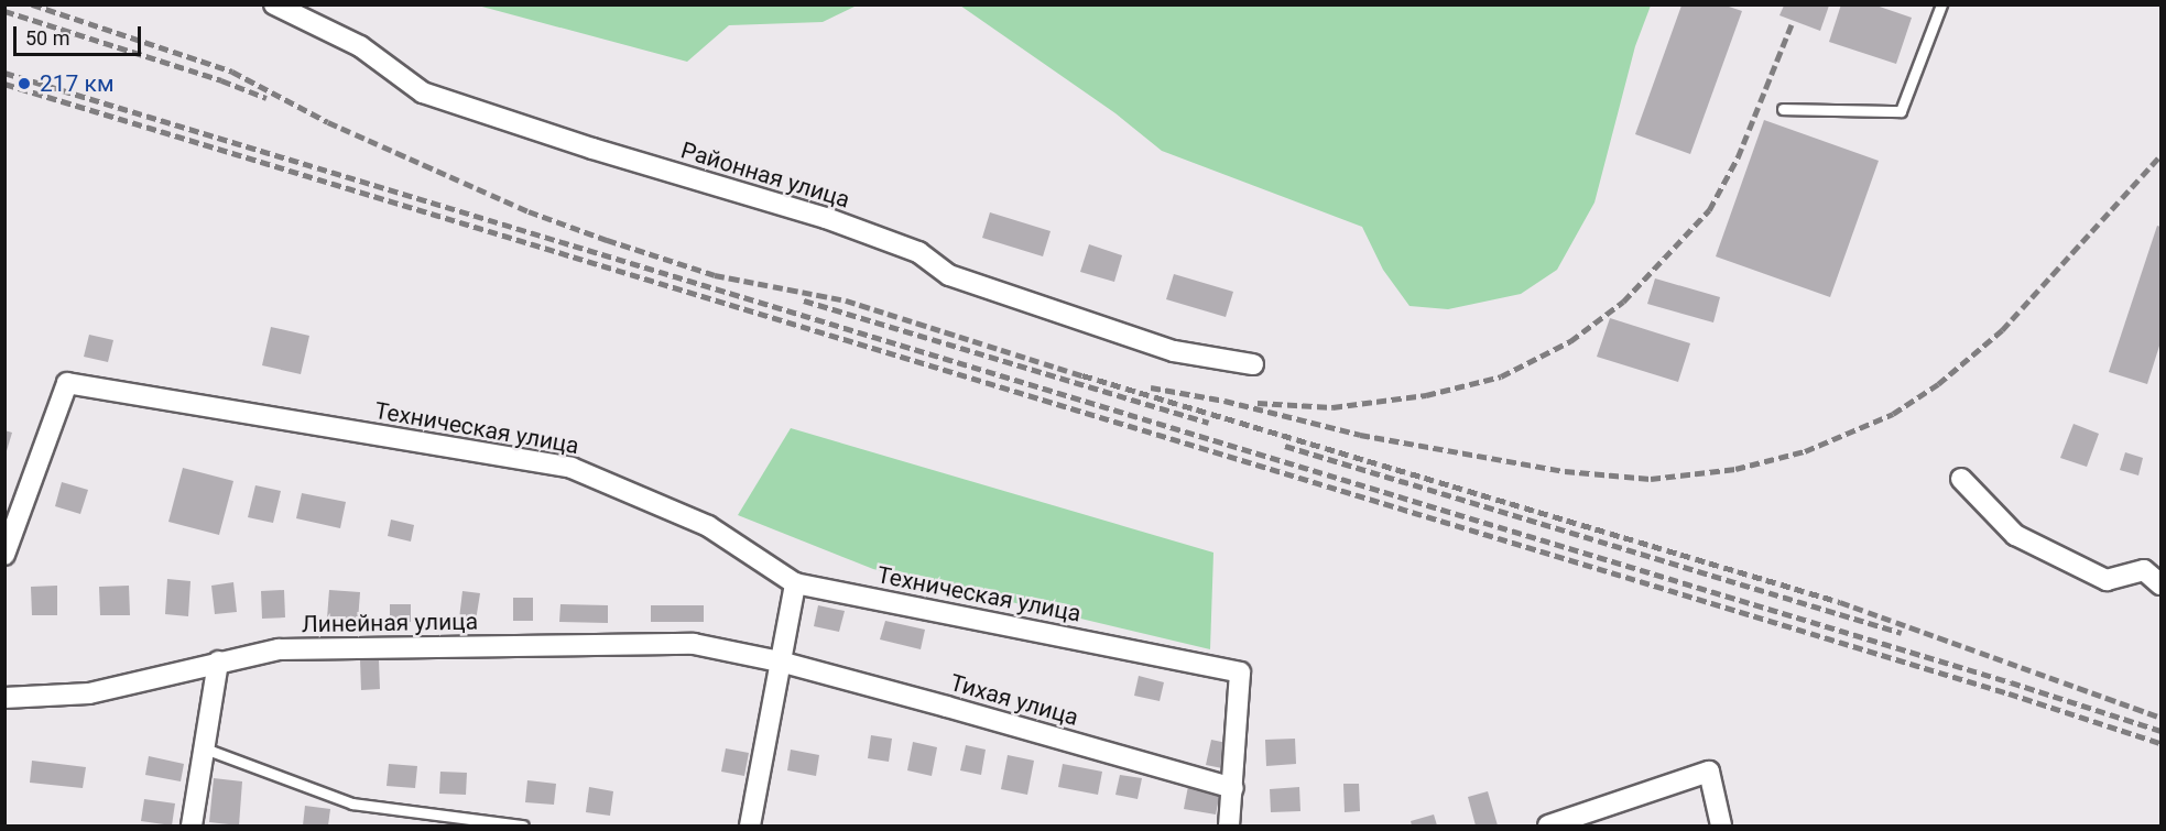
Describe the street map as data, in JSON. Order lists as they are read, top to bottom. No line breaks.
{"streets":{"street":["Районная улица","Техническая улица","Линейная улица","Тихая улица"]},"crossings":[["Техническая улица","Тихая улица"],["Линейная улица","Тихая улица"]],"places":["217 км"],"scale_bar":"50 m"}
